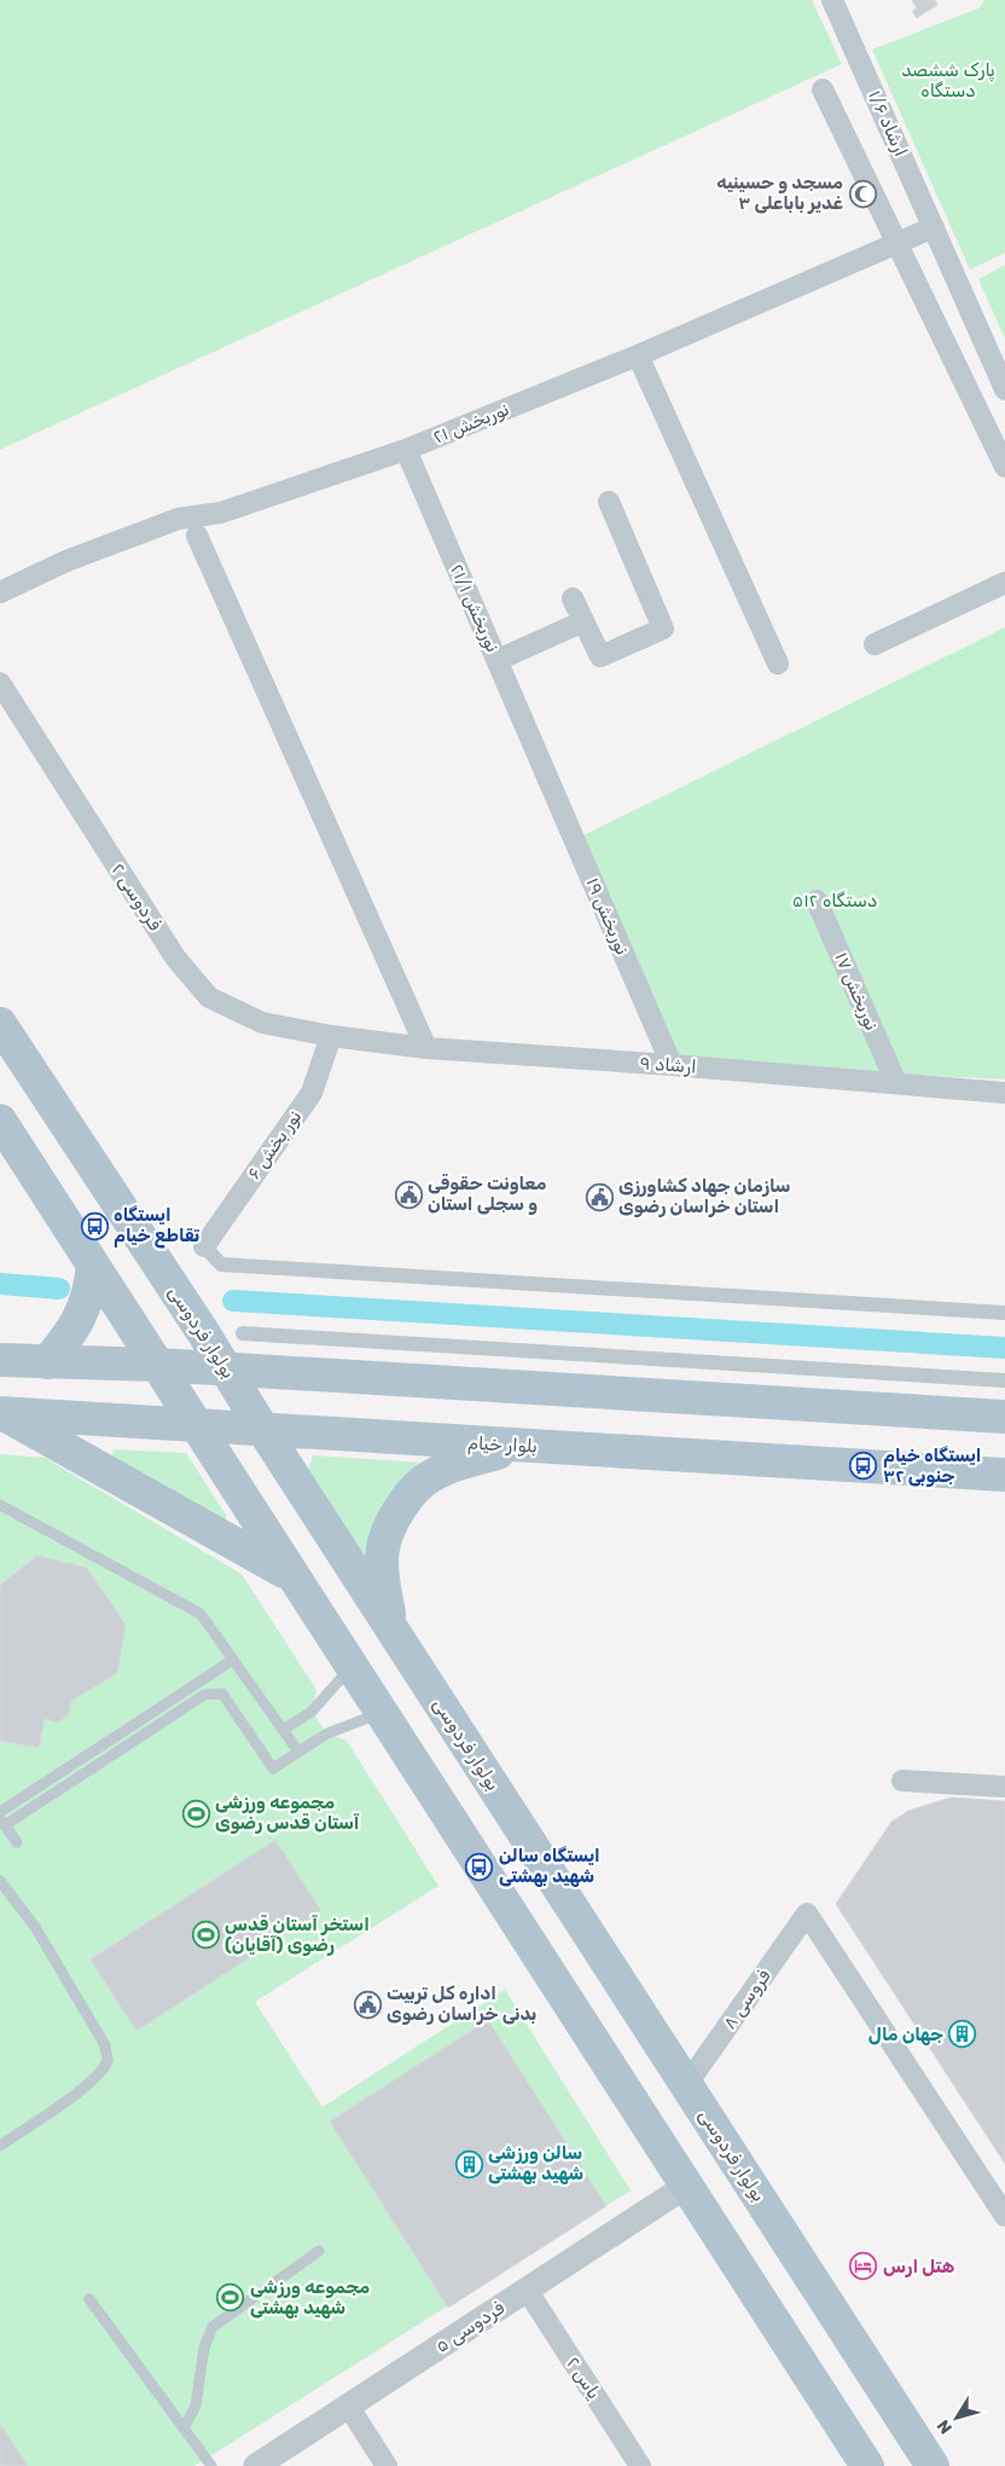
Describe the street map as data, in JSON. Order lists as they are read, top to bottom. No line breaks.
{"streets":{"main road":["بولوار فردوسی","بلوار خیام"],"street":["ارشاد ۱/۶","نوربخش ۲۱","نوربخش ۲۱/۱","فردوسی ۲","نوربخش ۱۹","نوربخش ۱۷","ارشاد ۹","نور بخش ۶","فروسی ۸","فردوسی ۵","یاس ۲"]},"crossings":[["ارشاد ۱/۶","نوربخش ۲۱"],["نوربخش ۲۱","نوربخش ۲۱/۱"],["نوربخش ۲۱/۱","نوربخش ۱۹"],["فردوسی ۲","ارشاد ۹"],["فردوسی ۲","نور بخش ۶"],["نوربخش ۱۹","ارشاد ۹"],["نوربخش ۱۷","ارشاد ۹"],["ارشاد ۹","نور بخش ۶"],["بولوار فردوسی","بلوار خیام"],["بولوار فردوسی","فروسی ۸"],["فردوسی ۵","یاس ۲"]],"parks":["پارک‌ ششصد دستگاه","۵۱۲ دستگاه"],"places":{"mosque":["مسجد و حسینیه غدیر باباعلی ۳"],"public building":["معاونت حقوقی و سجلی استان","سازمان جهاد کشاورزی استان خراسان رضوی","اداره کل تربیت بدنی خراسان رضوی"],"bus stop":["ایستگاه تقاطع خیام","ایستگاه خیام جنوبی ۳۲","ایستگاه سالن شهید بهشتی"],"sports":["مجموعه ورزشی آستان قدس رضوی","استخر آستان قدس رضوی (آقایان)","مجموعه ورزشی شهید بهشتی"],"building":["جهان مال","سالن ورزشی شهید بهشتی"],"hotel":["هتل ارس"]},"north":"bottom left"}
